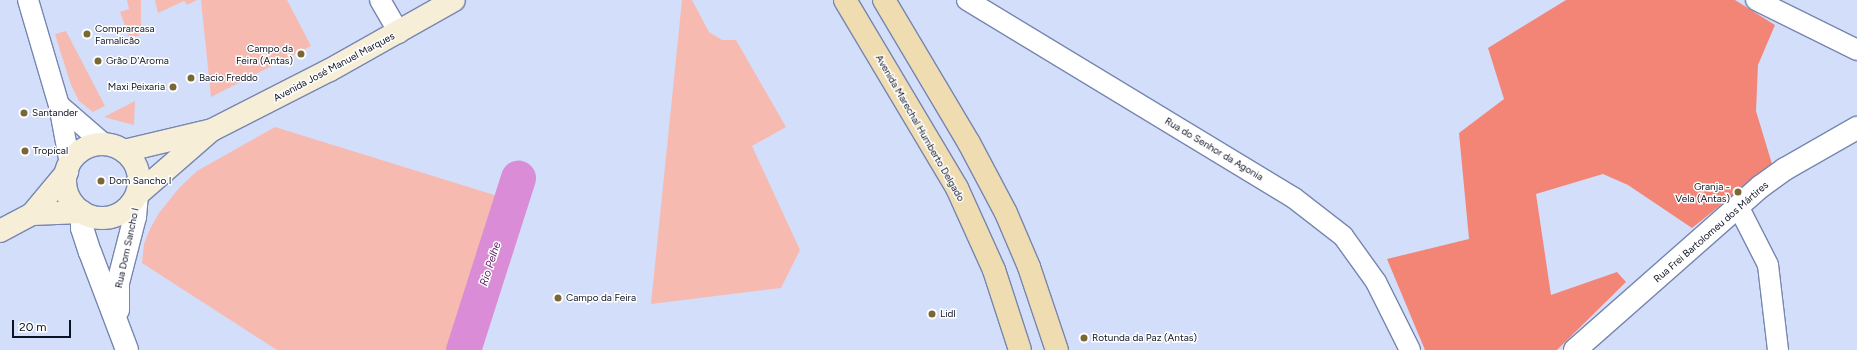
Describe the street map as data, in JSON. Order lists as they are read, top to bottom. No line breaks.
{"streets":{"main road":["Avenida José Manuel Marques","Avenida Marechal Humberto Delgado"],"street":["Rua do Senhor da Agonia","Rua Frei Bartolomeu dos Mártires","Rua Dom Sancho I"]},"crossings":[["Avenida José Manuel Marques","Rua Dom Sancho I"]],"water":["Rio Pelhe"],"places":["Comprarcasa Famalicão","Campo da Feira (Antas)","Grão D'Aroma","Bacio Freddo","Maxi Peixaria","Santander","Tropical","Dom Sancho I","Granja - Vela (Antas)","Campo da Feira","Lidl","Rotunda da Paz (Antas)"],"scale_bar":"20 m"}
